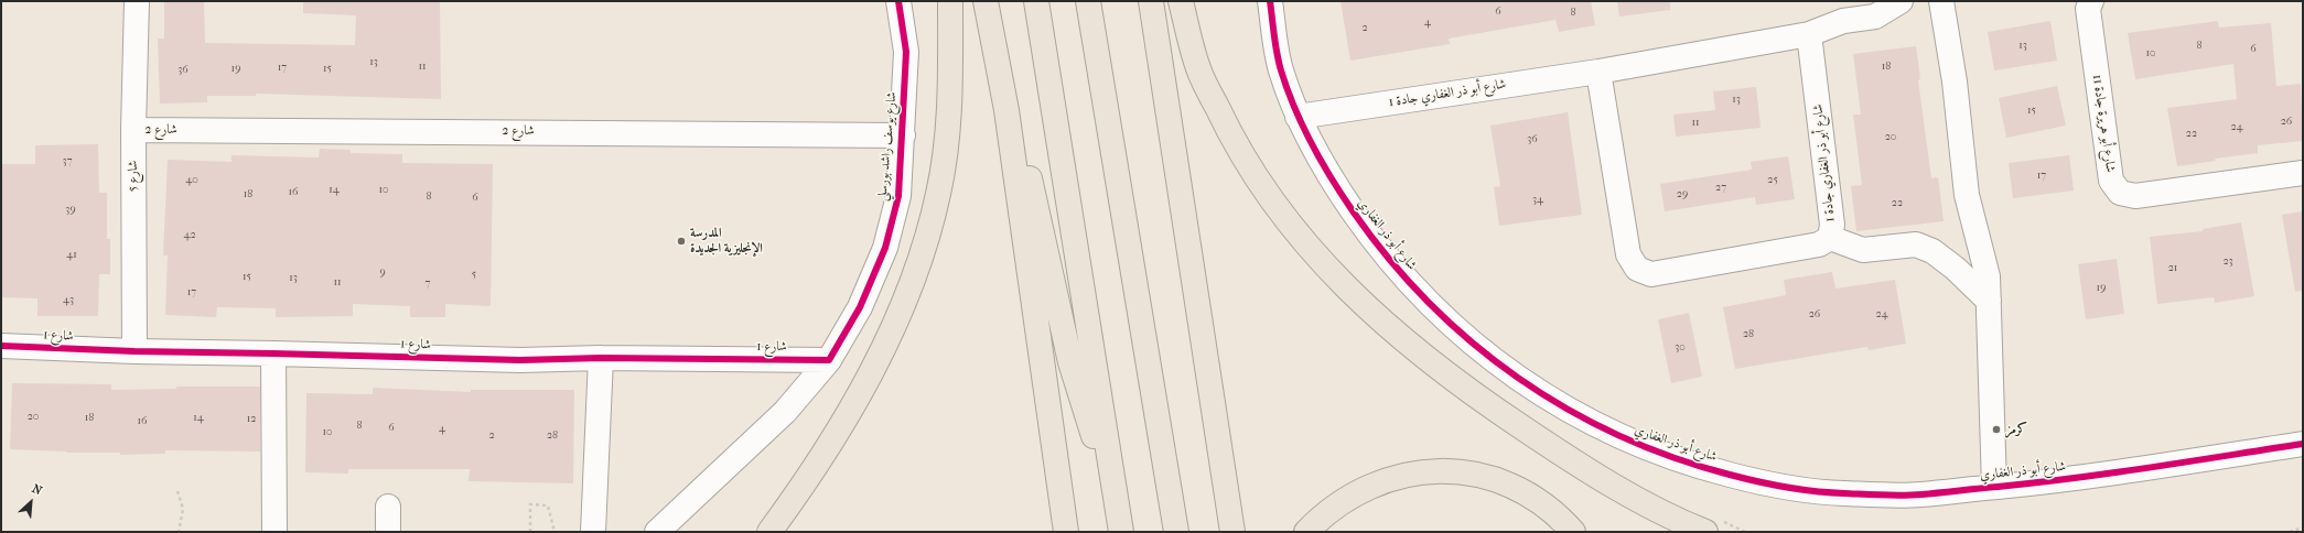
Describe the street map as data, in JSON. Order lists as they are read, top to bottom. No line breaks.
{"streets":{"street":["شارع أبو ذر الغفاري جادة 1","شارع أبو هريرة جادة 11","شارع 2","شارع يوسف راشد بورسلي","شارع 5","شارع أبو ذر الغفاري","شارع 1"]},"crossings":[["شارع أبو ذر الغفاري جادة 1","شارع أبو ذر الغفاري"],["شارع 2","شارع يوسف راشد بورسلي"],["شارع 2","شارع 5"],["شارع يوسف راشد بورسلي","شارع 1"],["شارع 5","شارع 1"]],"places":["المدرسة الإنجليزية الجديدة","كرمز"],"house_numbers":["6","8","4","2","13","8","6","10","13","11","18","17","19","15","36","13","15","26","11","24","22","20","36","37","17","40","25","27","14","10","16","18","29","8","6","34","22","39","42","41","23","21","9","5","15","13","11","7","19","17","43","26","24","28","30","20","18","14","12","16","8","6","4","10","2","28"],"north":"top right"}
